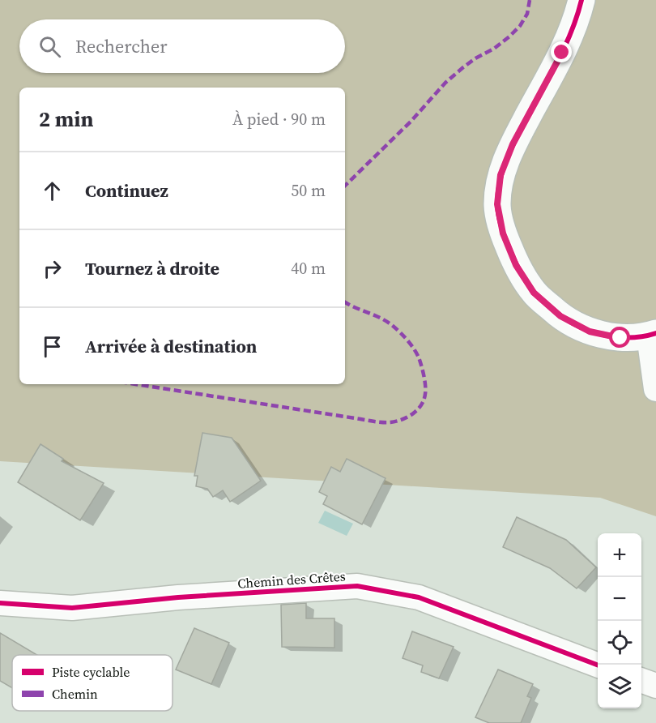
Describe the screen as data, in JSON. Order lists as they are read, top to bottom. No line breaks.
{"streets":{"street":["Chemin des Crêtes"]},"legend":["Piste cyclable","Chemin"],"page":{"search":"Rechercher","heading":["2 min","À pied · 90 m"],"list":[["Continuez","50 m"],["Tournez à droite","40 m"],"Arrivée à destination"],"map_buttons":["+","−"]}}
